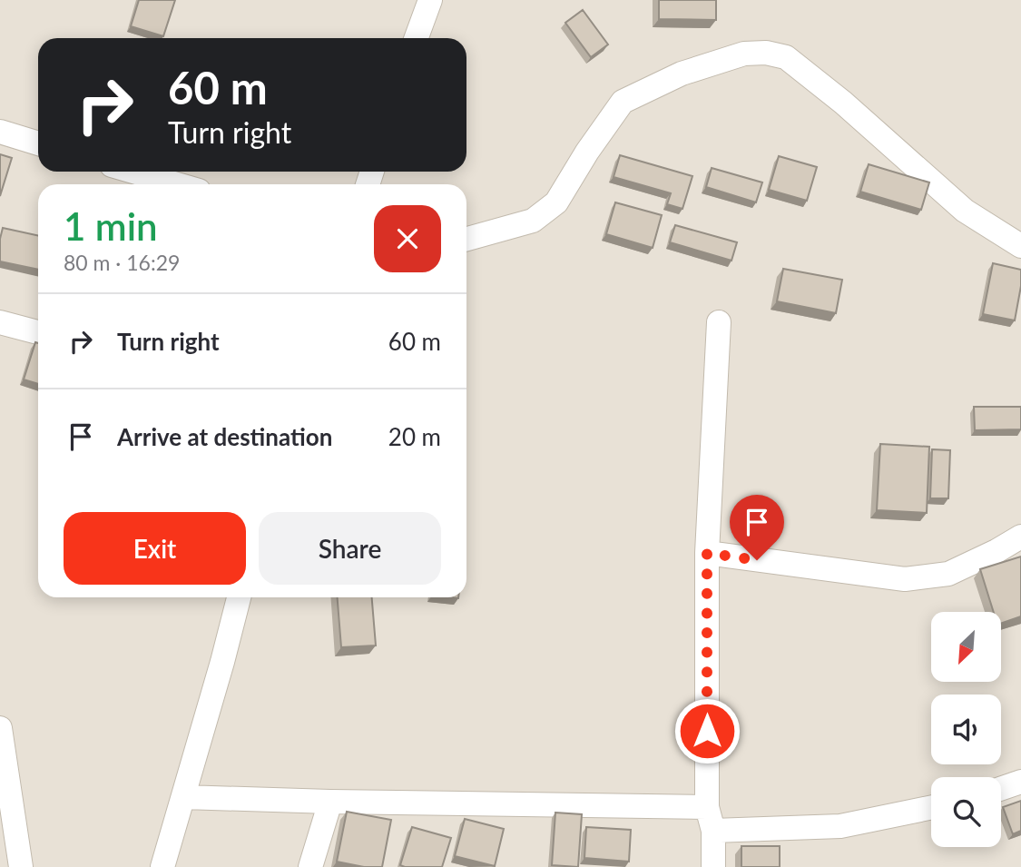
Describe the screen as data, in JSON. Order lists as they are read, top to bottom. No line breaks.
{"north":"bottom left","page":{"turn":["60 m","Turn right"],"heading":["1 min","80 m · 16:29"],"list":[{"name":"Turn right","value":"60 m"},{"name":"Arrive at destination","value":"20 m"}],"buttons":["Exit","Share"]}}
